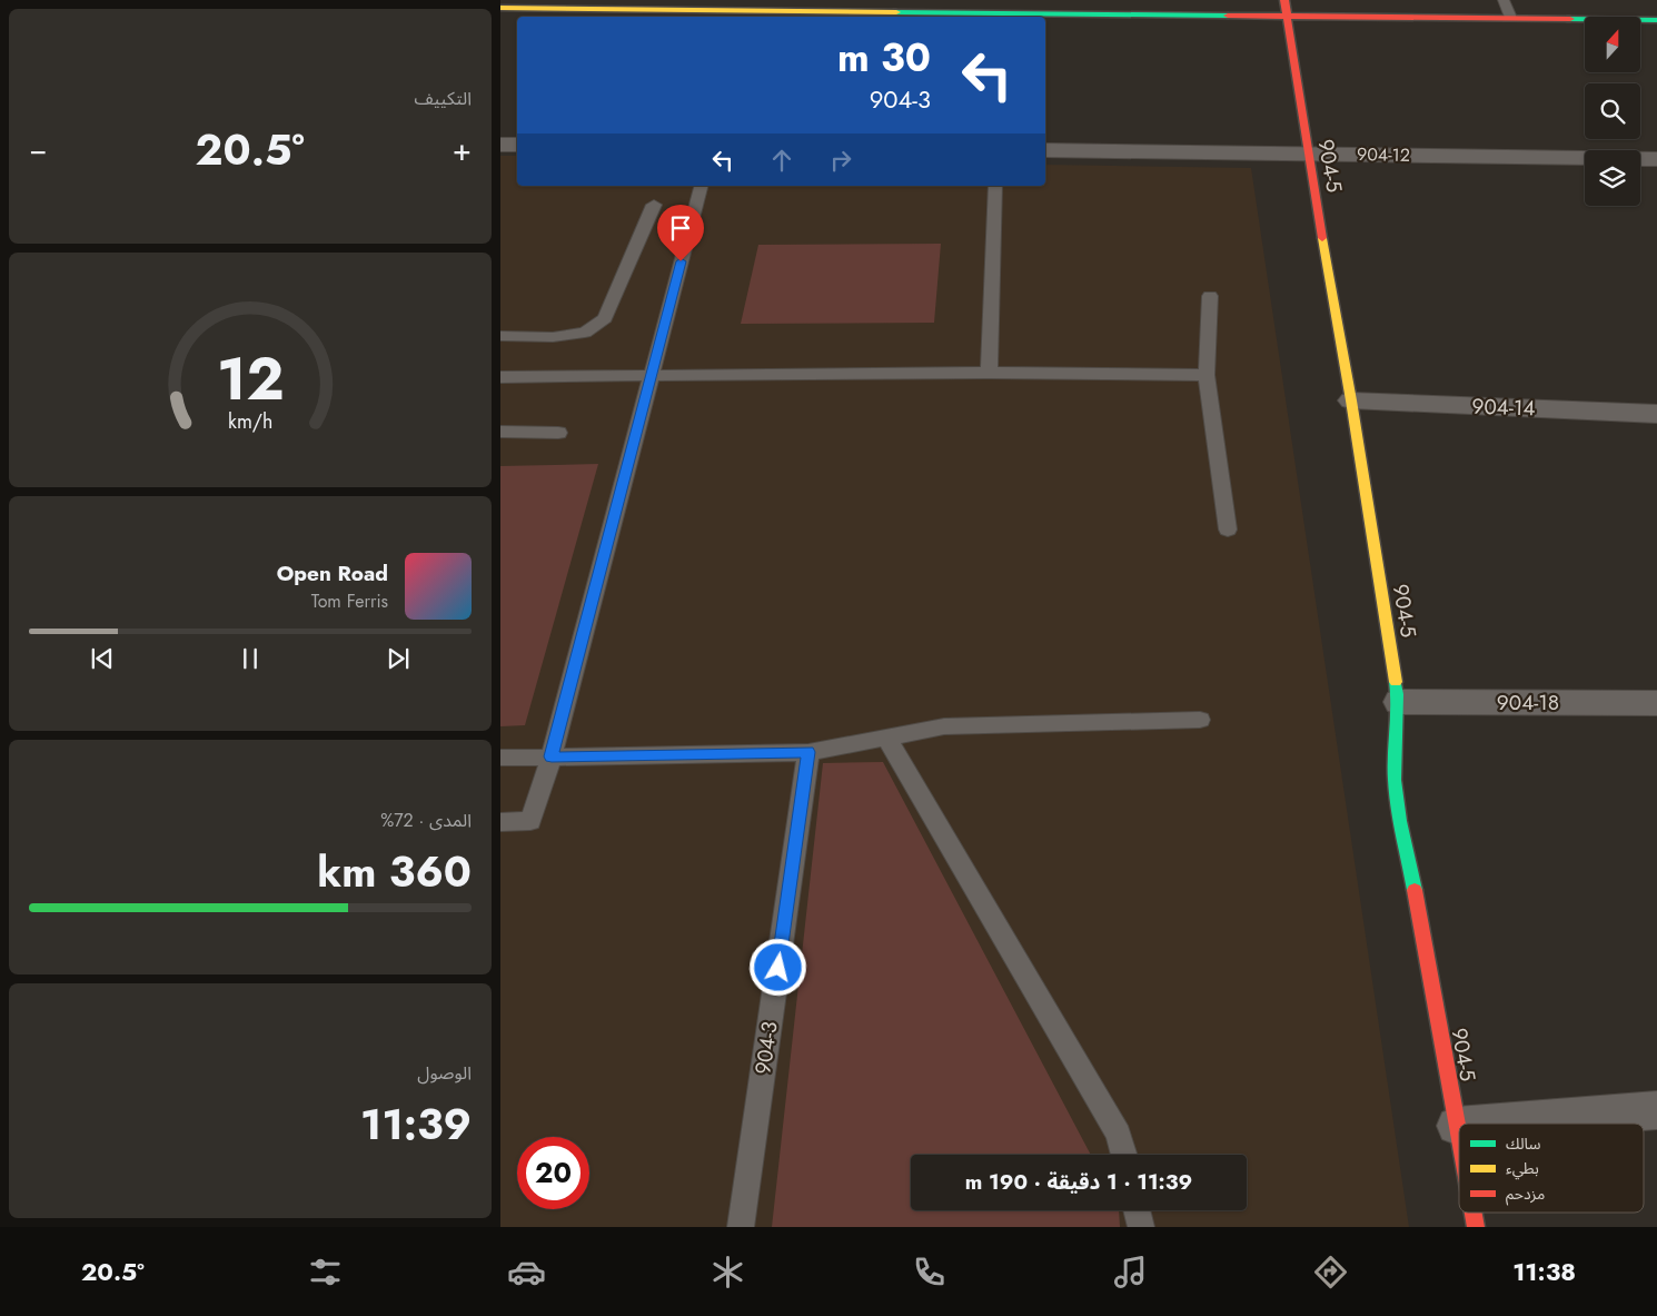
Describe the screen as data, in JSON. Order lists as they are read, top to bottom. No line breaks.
{"streets":{"street":["904-12","904-5","904-14","904-18"],"lane":["904-3"]},"crossings":[["904-12","904-5"],["904-5","904-14"],["904-5","904-18"]],"legend":["سالك","بطيء","مزدحم"],"north":"top","page":{"tile":["التكييف",["المدى · 72%","360 km"],["الوصول","11:39"]],"turn":["30 m","904-3"],"heat":["−","20.5°","+"],"song":["Open Road","Tom Ferris"],"limit":"20","trip":"11:39 · 1 دقيقة · 190 m","tabs":["11:38","20.5°"],"gauge":["12","km/h"]}}
